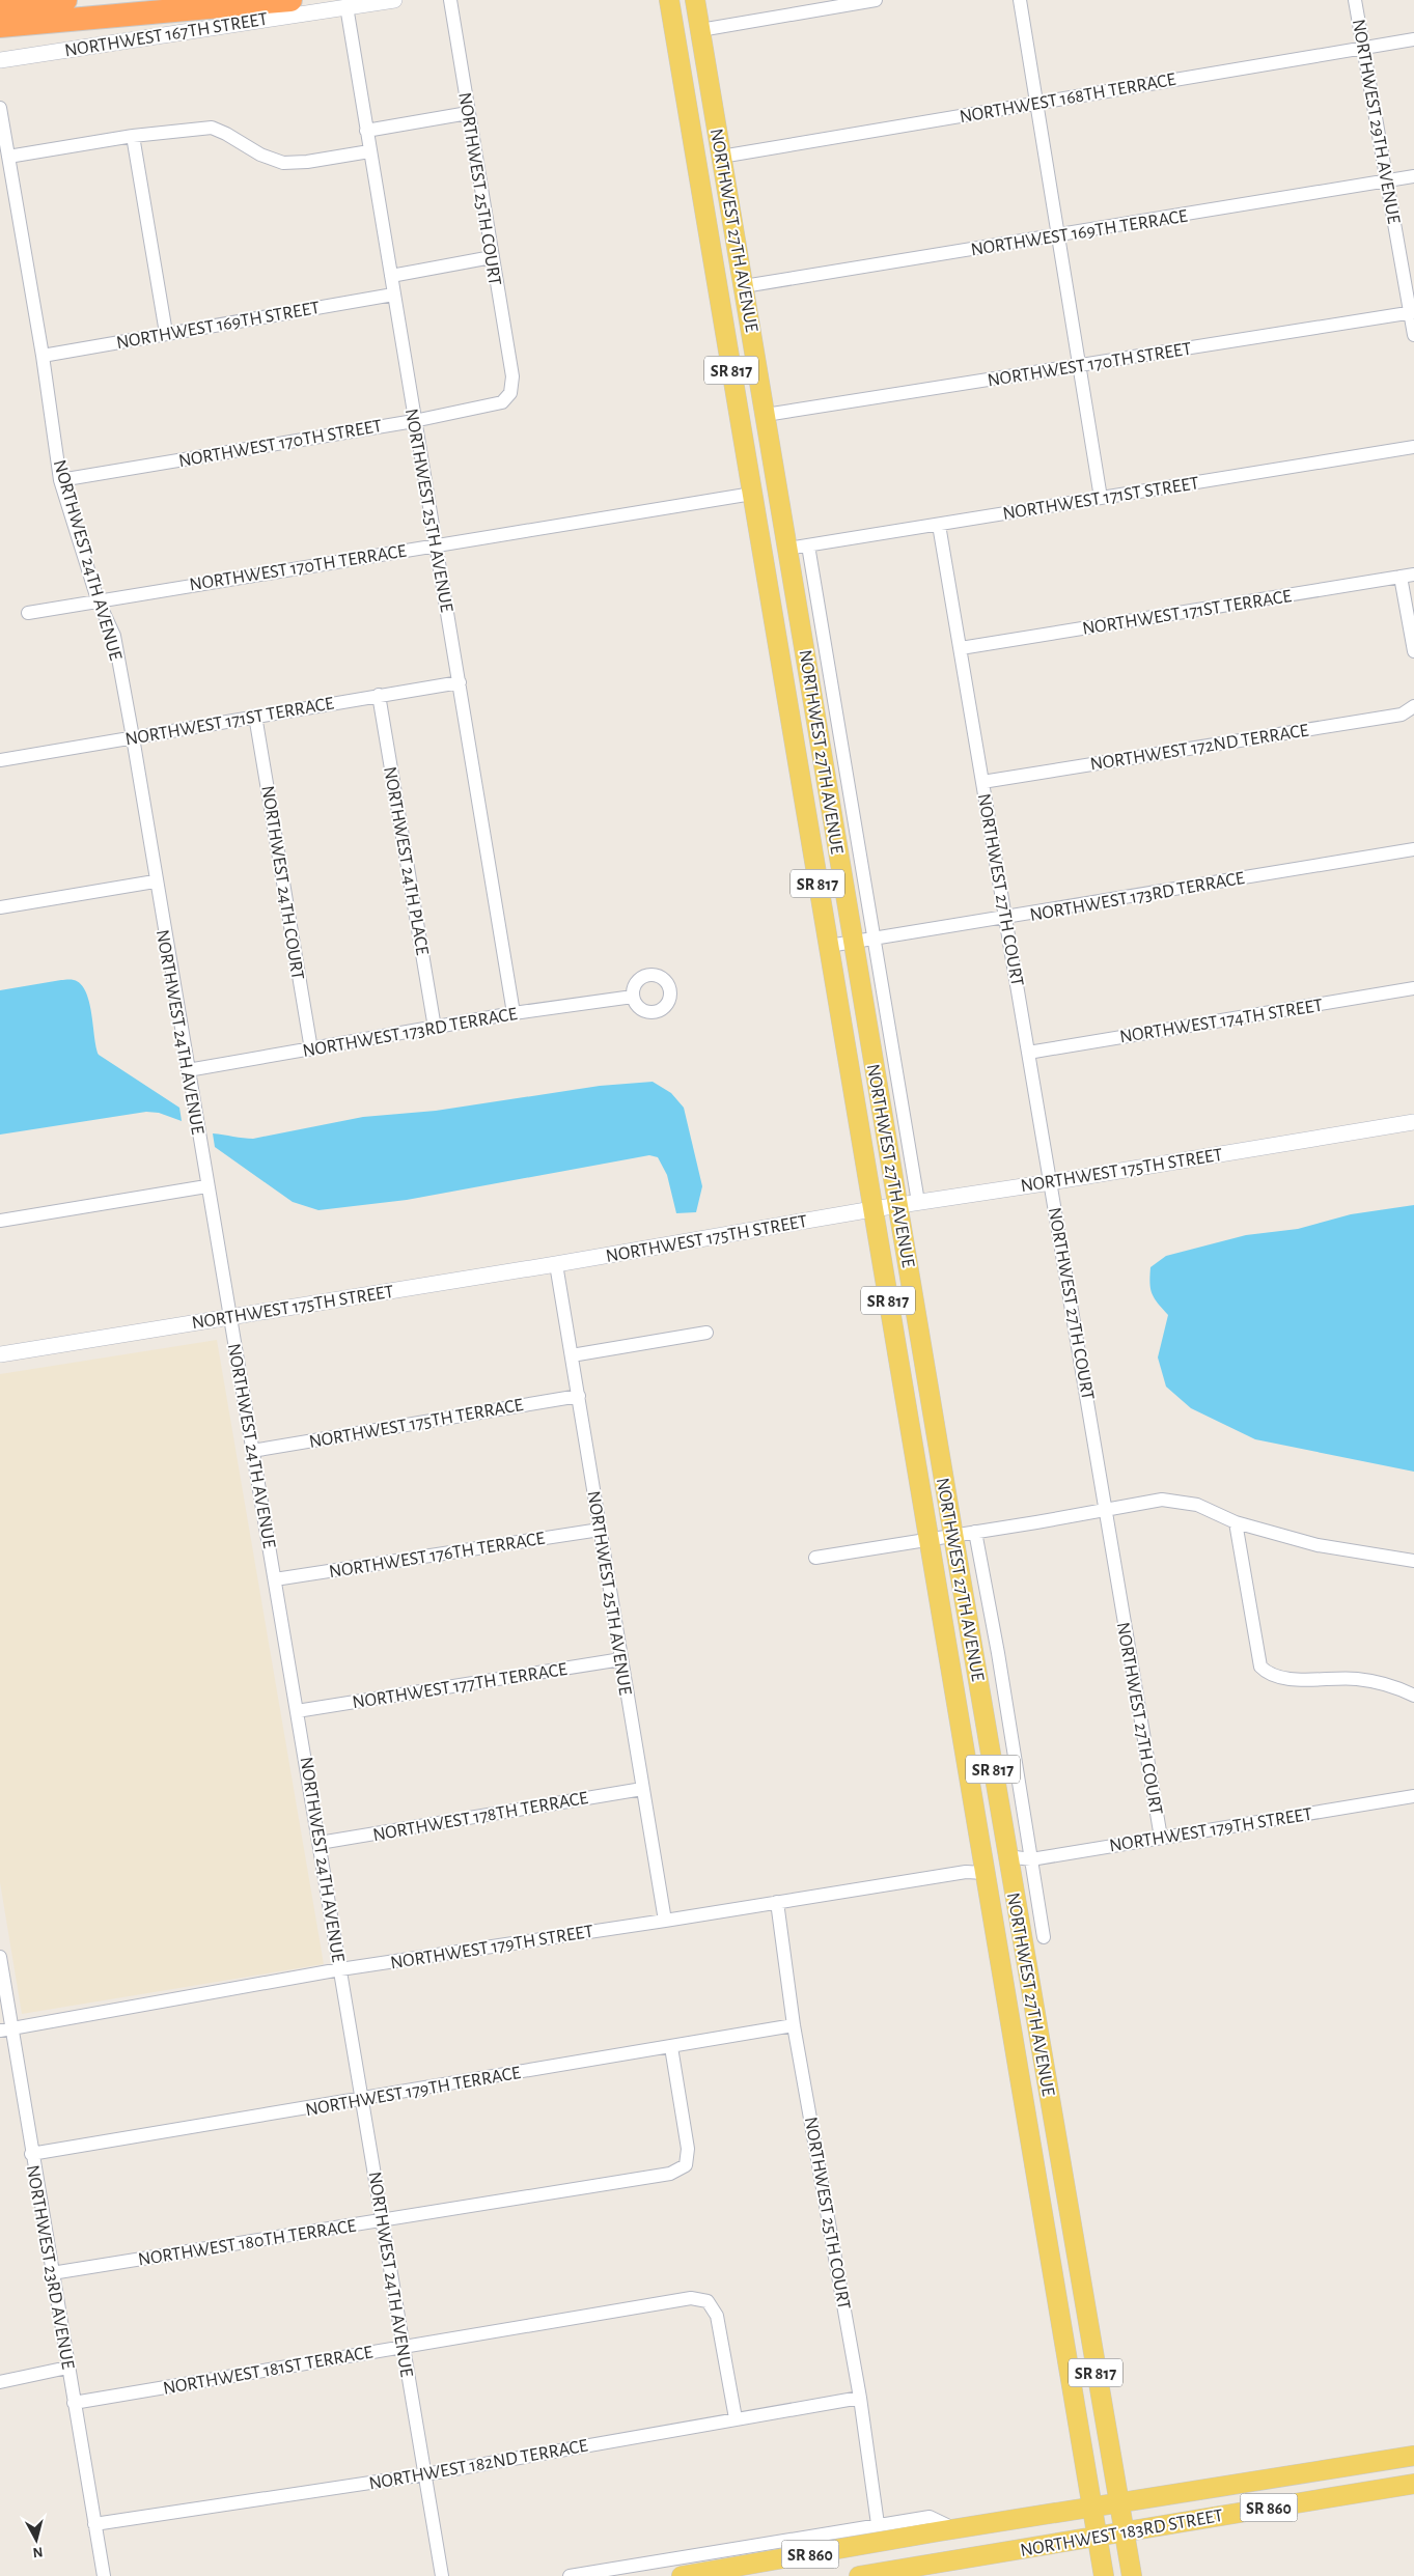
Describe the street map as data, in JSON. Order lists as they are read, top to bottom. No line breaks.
{"streets":{"main road":["NORTHWEST 27TH AVENUE","SR 817","SR 860","NORTHWEST 183RD STREET"],"street":["NORTHWEST 167TH STREET","NORTHWEST 168TH TERRACE","NORTHWEST 29TH AVENUE","NORTHWEST 25TH COURT","NORTHWEST 169TH TERRACE","NORTHWEST 169TH STREET","NORTHWEST 170TH STREET","NORTHWEST 171ST STREET","NORTHWEST 25TH AVENUE","NORTHWEST 24TH AVENUE","NORTHWEST 170TH TERRACE","NORTHWEST 171ST TERRACE","NORTHWEST 172ND TERRACE","NORTHWEST 24TH PLACE","NORTHWEST 24TH COURT","NORTHWEST 27TH COURT","NORTHWEST 173RD TERRACE","NORTHWEST 174TH STREET","NORTHWEST 175TH STREET","NORTHWEST 175TH TERRACE","NORTHWEST 176TH TERRACE","NORTHWEST 177TH TERRACE","NORTHWEST 178TH TERRACE","NORTHWEST 179TH STREET","NORTHWEST 179TH TERRACE","NORTHWEST 180TH TERRACE","NORTHWEST 23RD AVENUE","NORTHWEST 181ST TERRACE","NORTHWEST 182ND TERRACE"]},"crossings":[["NORTHWEST 167TH STREET","NORTHWEST 25TH AVENUE"],["NORTHWEST 168TH TERRACE","NORTHWEST 29TH AVENUE"],["NORTHWEST 168TH TERRACE","NORTHWEST 27TH AVENUE"],["NORTHWEST 29TH AVENUE","NORTHWEST 169TH TERRACE"],["NORTHWEST 29TH AVENUE","NORTHWEST 170TH STREET"],["NORTHWEST 25TH COURT","NORTHWEST 170TH STREET"],["NORTHWEST 25TH COURT","NORTHWEST 179TH STREET"],["NORTHWEST 25TH COURT","NORTHWEST 179TH TERRACE"],["NORTHWEST 25TH COURT","NORTHWEST 182ND TERRACE"],["NORTHWEST 27TH AVENUE","NORTHWEST 169TH TERRACE"],["NORTHWEST 27TH AVENUE","NORTHWEST 170TH STREET"],["NORTHWEST 27TH AVENUE","NORTHWEST 171ST STREET"],["NORTHWEST 27TH AVENUE","NORTHWEST 170TH TERRACE"],["NORTHWEST 27TH AVENUE","NORTHWEST 173RD TERRACE"],["NORTHWEST 27TH AVENUE","NORTHWEST 175TH STREET"],["NORTHWEST 27TH AVENUE","NORTHWEST 179TH STREET"],["NORTHWEST 27TH AVENUE","NORTHWEST 183RD STREET"],["NORTHWEST 169TH STREET","NORTHWEST 25TH AVENUE"],["NORTHWEST 169TH STREET","NORTHWEST 24TH AVENUE"],["NORTHWEST 170TH STREET","NORTHWEST 25TH AVENUE"],["NORTHWEST 170TH STREET","NORTHWEST 24TH AVENUE"],["NORTHWEST 171ST STREET","NORTHWEST 27TH COURT"],["NORTHWEST 25TH AVENUE","NORTHWEST 170TH TERRACE"],["NORTHWEST 25TH AVENUE","NORTHWEST 171ST TERRACE"],["NORTHWEST 25TH AVENUE","NORTHWEST 173RD TERRACE"],["NORTHWEST 25TH AVENUE","NORTHWEST 175TH STREET"],["NORTHWEST 25TH AVENUE","NORTHWEST 175TH TERRACE"],["NORTHWEST 25TH AVENUE","NORTHWEST 176TH TERRACE"],["NORTHWEST 25TH AVENUE","NORTHWEST 177TH TERRACE"],["NORTHWEST 25TH AVENUE","NORTHWEST 178TH TERRACE"],["NORTHWEST 25TH AVENUE","NORTHWEST 179TH STREET"],["NORTHWEST 24TH AVENUE","NORTHWEST 170TH TERRACE"],["NORTHWEST 24TH AVENUE","NORTHWEST 171ST TERRACE"],["NORTHWEST 24TH AVENUE","NORTHWEST 173RD TERRACE"],["NORTHWEST 24TH AVENUE","NORTHWEST 175TH STREET"],["NORTHWEST 24TH AVENUE","NORTHWEST 175TH TERRACE"],["NORTHWEST 24TH AVENUE","NORTHWEST 176TH TERRACE"],["NORTHWEST 24TH AVENUE","NORTHWEST 177TH TERRACE"],["NORTHWEST 24TH AVENUE","NORTHWEST 178TH TERRACE"],["NORTHWEST 24TH AVENUE","NORTHWEST 179TH STREET"],["NORTHWEST 24TH AVENUE","NORTHWEST 179TH TERRACE"],["NORTHWEST 24TH AVENUE","NORTHWEST 180TH TERRACE"],["NORTHWEST 24TH AVENUE","NORTHWEST 181ST TERRACE"],["NORTHWEST 24TH AVENUE","NORTHWEST 182ND TERRACE"],["NORTHWEST 171ST TERRACE","NORTHWEST 24TH PLACE"],["NORTHWEST 171ST TERRACE","NORTHWEST 24TH COURT"],["NORTHWEST 171ST TERRACE","NORTHWEST 27TH COURT"],["NORTHWEST 172ND TERRACE","NORTHWEST 27TH COURT"],["NORTHWEST 24TH PLACE","NORTHWEST 173RD TERRACE"],["NORTHWEST 24TH COURT","NORTHWEST 173RD TERRACE"],["NORTHWEST 27TH COURT","NORTHWEST 173RD TERRACE"],["NORTHWEST 27TH COURT","NORTHWEST 174TH STREET"],["NORTHWEST 27TH COURT","NORTHWEST 175TH STREET"],["NORTHWEST 27TH COURT","NORTHWEST 179TH STREET"],["NORTHWEST 179TH STREET","NORTHWEST 23RD AVENUE"],["NORTHWEST 179TH TERRACE","NORTHWEST 180TH TERRACE"],["NORTHWEST 179TH TERRACE","NORTHWEST 23RD AVENUE"],["NORTHWEST 180TH TERRACE","NORTHWEST 23RD AVENUE"],["NORTHWEST 23RD AVENUE","NORTHWEST 181ST TERRACE"],["NORTHWEST 23RD AVENUE","NORTHWEST 182ND TERRACE"],["NORTHWEST 181ST TERRACE","NORTHWEST 182ND TERRACE"]],"north":"bottom"}
